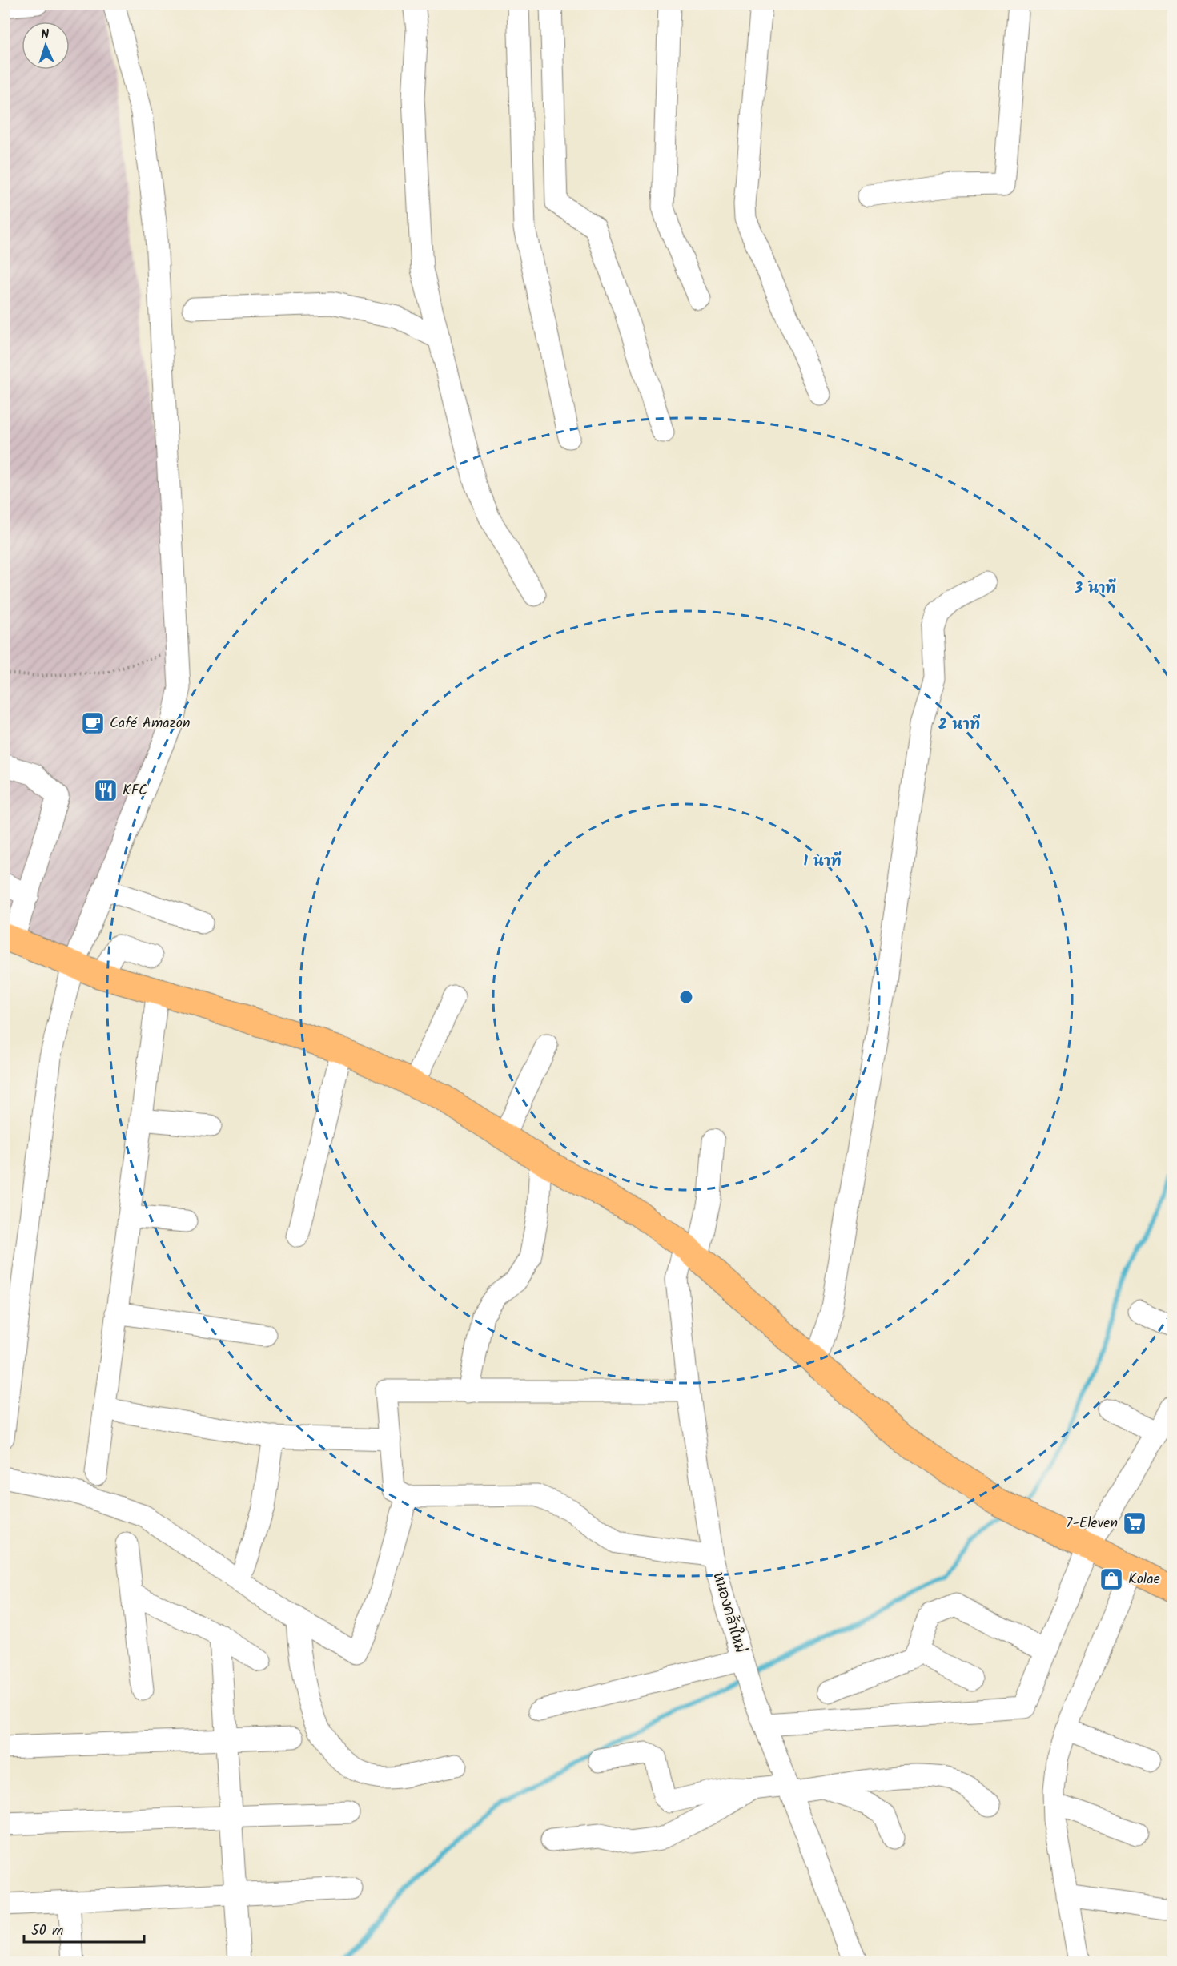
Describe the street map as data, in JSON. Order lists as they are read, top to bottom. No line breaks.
{"streets":{"street":["หนองคล้าใหม่"]},"places":{"cafe":["Café Amazon"],"restaurant":["KFC"],"supermarket":["7-Eleven"],"shop":["Kolae"]},"scale_bar":"50 m","north":"top","rings":["3 นาที","2 นาที","1 นาที"]}
